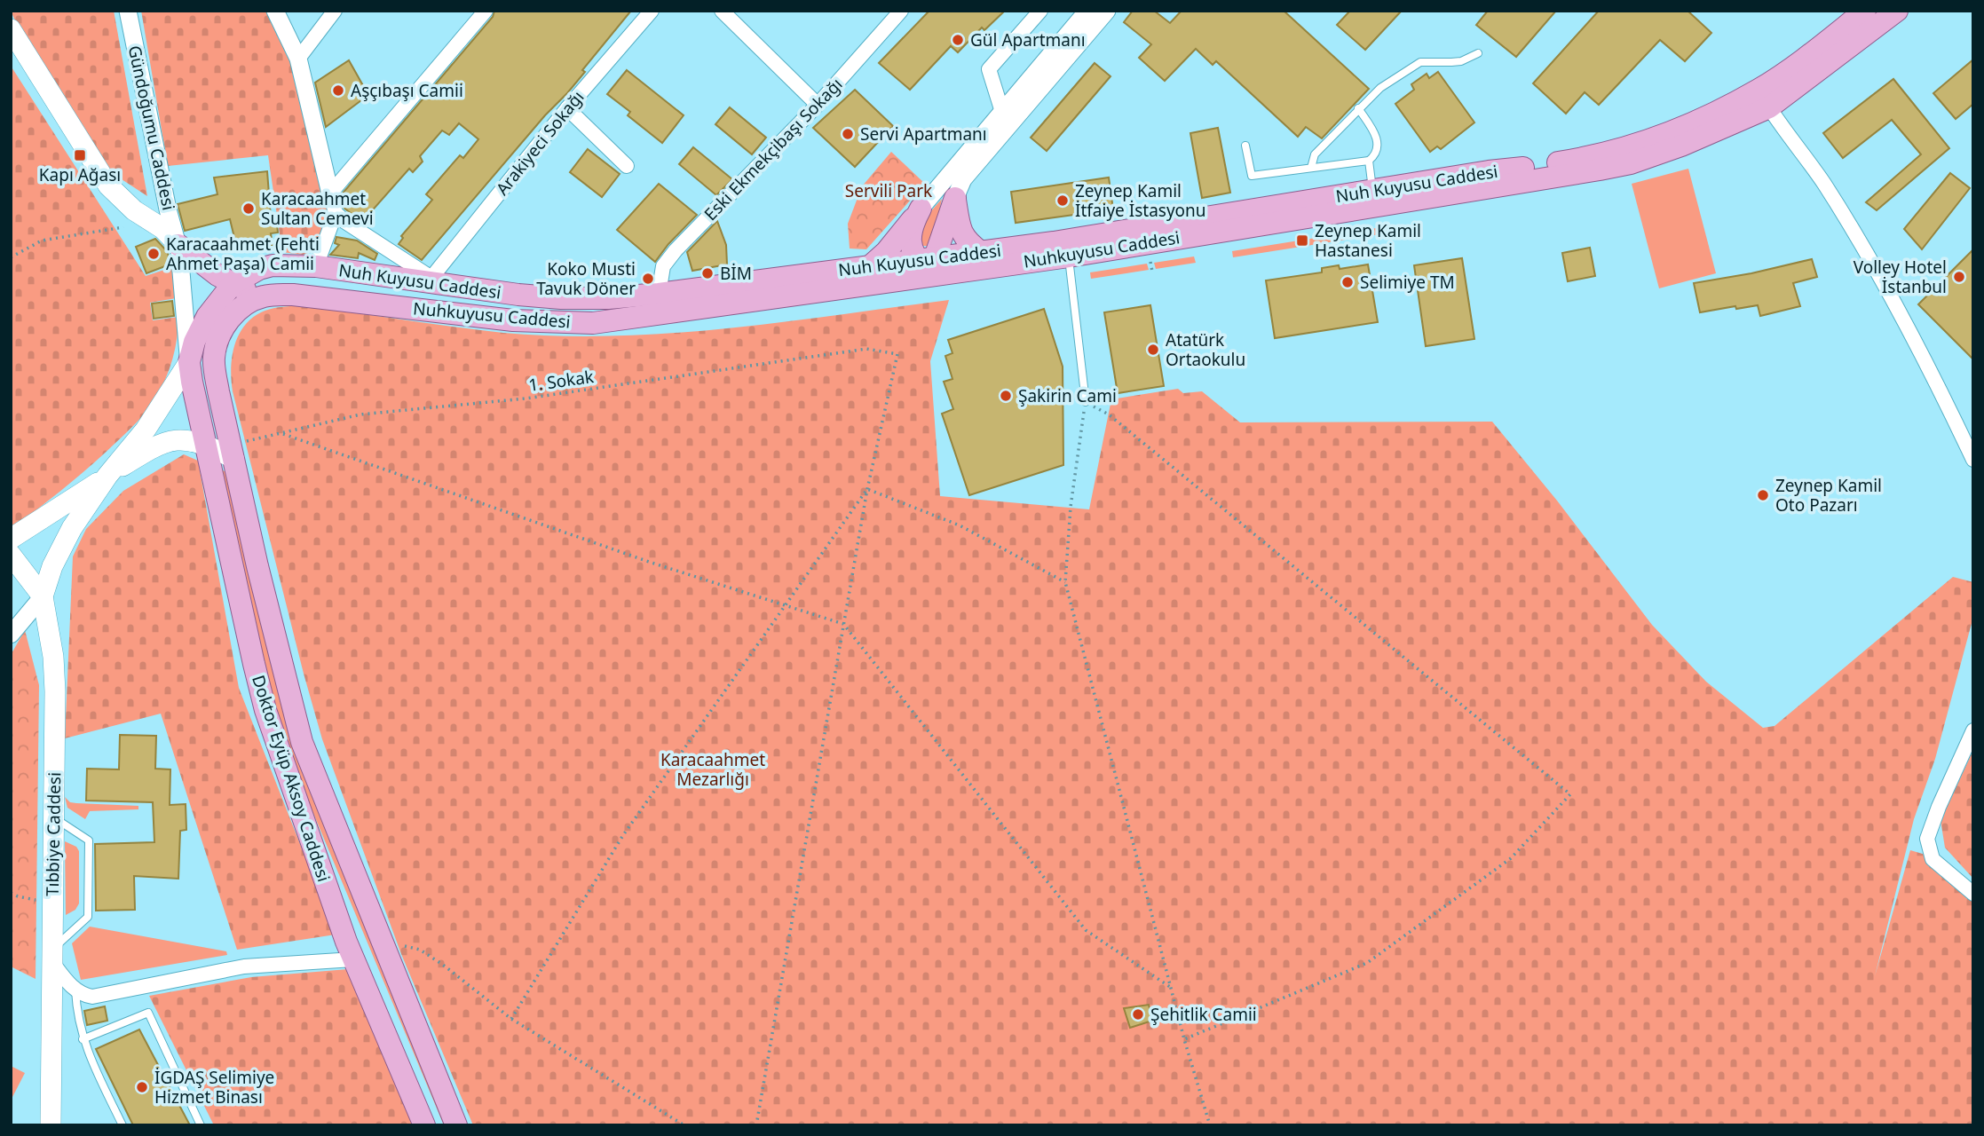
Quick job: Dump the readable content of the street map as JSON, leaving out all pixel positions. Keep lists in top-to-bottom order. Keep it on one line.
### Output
{"streets":{"main road":["Nuh Kuyusu Caddesi","Nuhkuyusu Caddesi","Doktor Eyüp Aksoy Caddesi","Tıbbiye Caddesi"],"street":["Gündoğumu Caddesi","Arakiyeci Sokağı","Eski Ekmekçibaşı Sokağı"],"path":["1. Sokak"]},"crossings":[["Gündoğumu Caddesi","Doktor Eyüp Aksoy Caddesi"],["Arakiyeci Sokağı","Nuh Kuyusu Caddesi"],["Eski Ekmekçibaşı Sokağı","Nuh Kuyusu Caddesi"],["Nuh Kuyusu Caddesi","Nuhkuyusu Caddesi"],["Nuh Kuyusu Caddesi","Doktor Eyüp Aksoy Caddesi"],["Nuhkuyusu Caddesi","Doktor Eyüp Aksoy Caddesi"],["1. Sokak","Doktor Eyüp Aksoy Caddesi"]],"parks":["Servili Park","Karacaahmet Mezarlığı"],"places":{"other":["Gül Apartmanı","Aşçıbaşı Camii","Servi Apartmanı","Zeynep Kamil İtfaiye İstasyonu","Karacaahmet Sultan Cemevi","Karacaahmet (Fehti Ahmet Paşa) Camii","BİM","Volley Hotel İstanbul","Koko Musti Tavuk Döner","Selimiye TM","Atatürk Ortaokulu","Şakirin Cami","Zeynep Kamil Oto Pazarı","Şehitlik Camii","İGDAŞ Selimiye Hizmet Binası"],"transit":["Kapı Ağası","Zeynep Kamil Hastanesi"]}}
